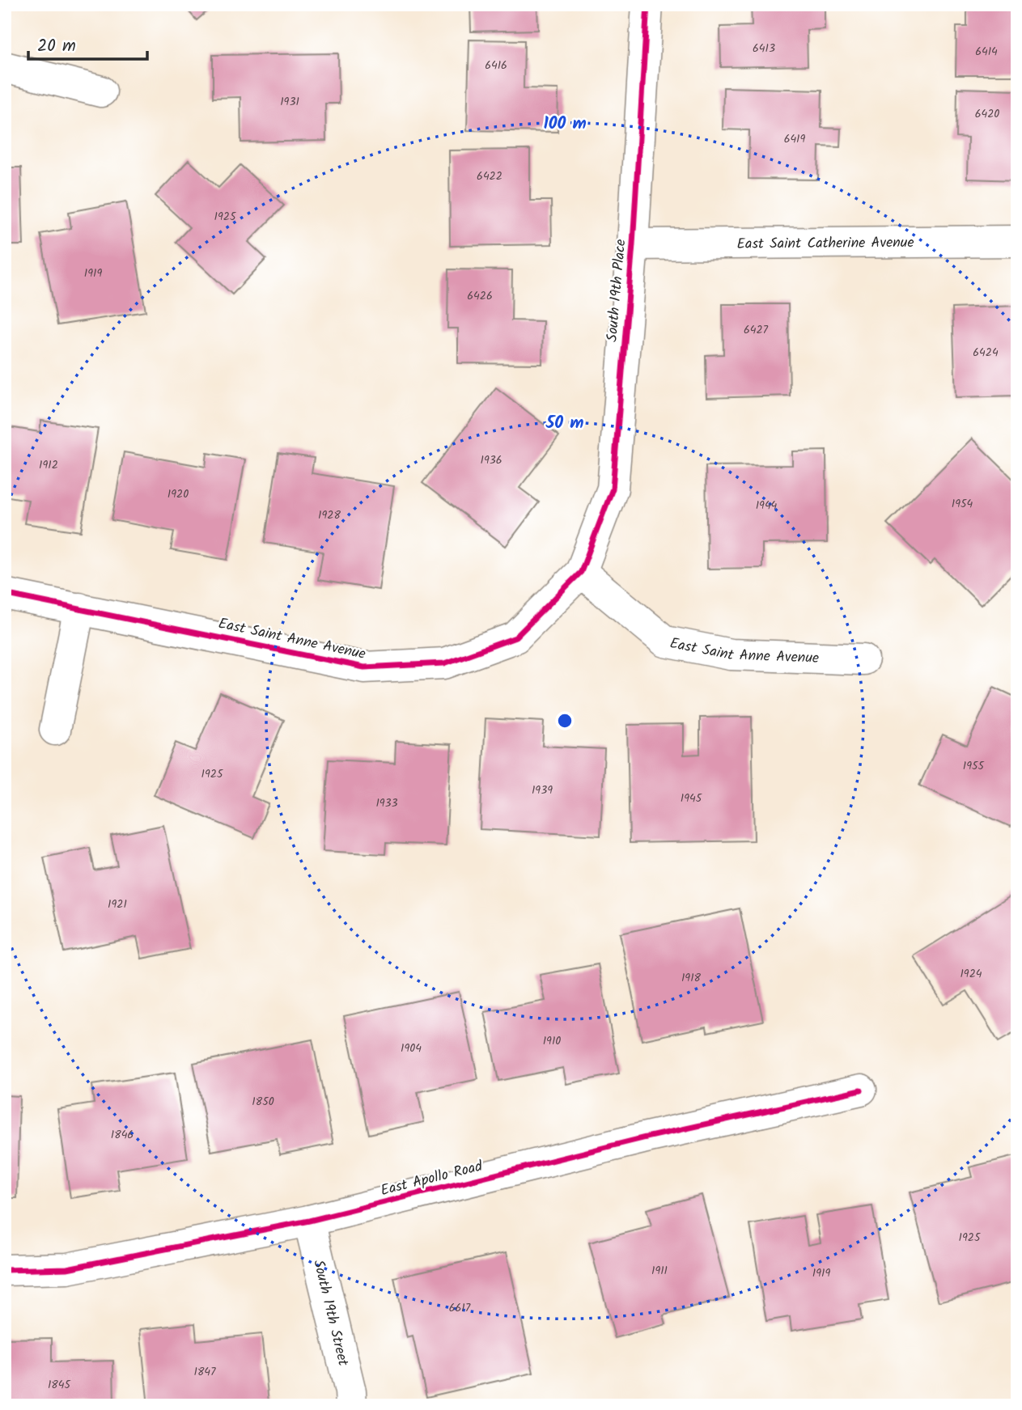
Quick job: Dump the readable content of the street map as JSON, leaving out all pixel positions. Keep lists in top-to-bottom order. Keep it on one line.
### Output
{"streets":{"street":["East Saint Catherine Avenue","South 19th Place","East Saint Anne Avenue","East Apollo Road","South 19th Street"]},"crossings":[["East Saint Catherine Avenue","South 19th Place"],["South 19th Place","East Saint Anne Avenue"],["East Apollo Road","South 19th Street"]],"house_numbers":["6413","6414","6416","1931","6420","6419","6422","1925","1919","6426","6427","6424","1936","1912","1920","1954","1944","1928","1955","1925","1939","1945","1933","1921","1924","1918","1910","1904","1850","1846","1925","1911","1919","6617","1847","1845"],"scale_bar":"20 m","rings":["100 m","50 m"]}
